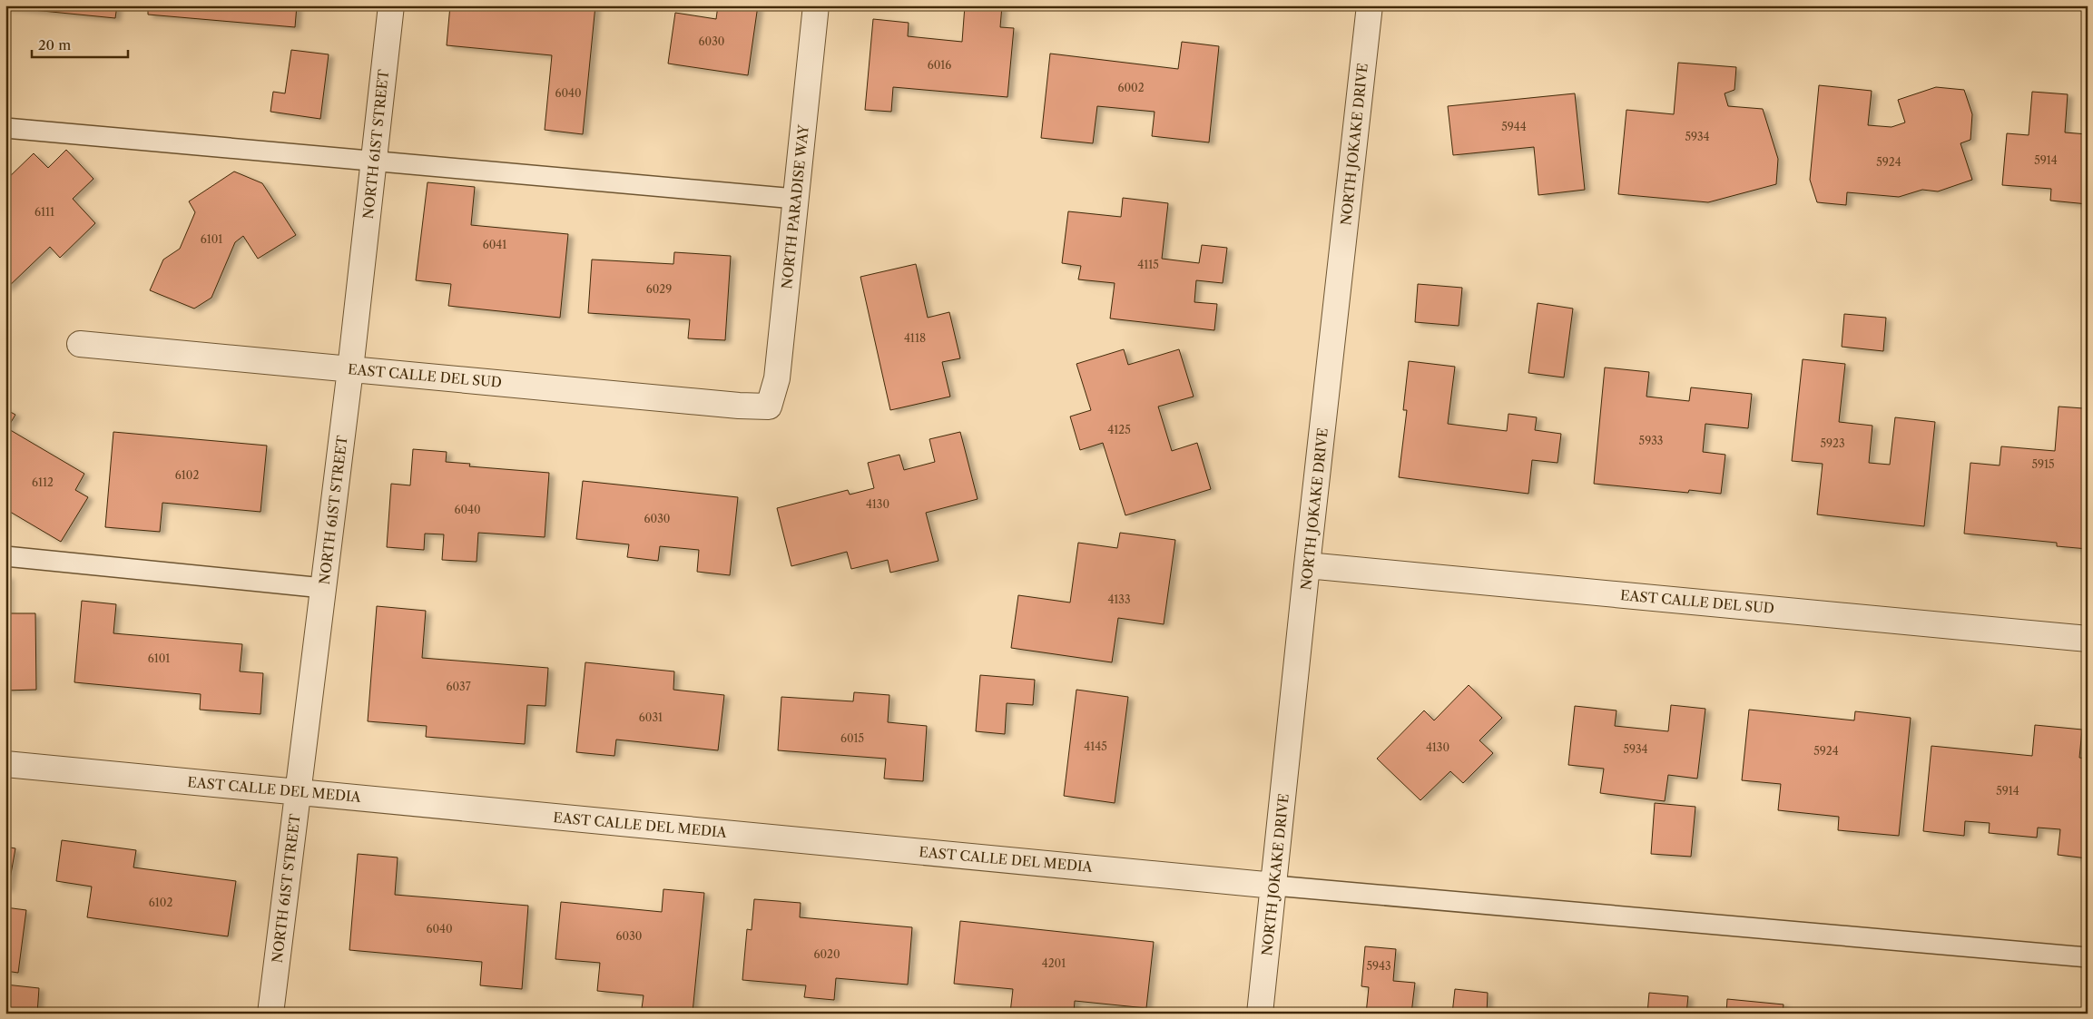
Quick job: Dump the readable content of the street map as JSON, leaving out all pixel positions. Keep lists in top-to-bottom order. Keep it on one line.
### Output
{"streets":{"street":["NORTH 61ST STREET","NORTH JOKAKE DRIVE","NORTH PARADISE WAY","EAST CALLE DEL SUD","EAST CALLE DEL MEDIA"]},"crossings":[["NORTH 61ST STREET","EAST CALLE DEL SUD"],["NORTH 61ST STREET","EAST CALLE DEL MEDIA"],["NORTH JOKAKE DRIVE","EAST CALLE DEL SUD"],["NORTH JOKAKE DRIVE","EAST CALLE DEL MEDIA"],["NORTH PARADISE WAY","EAST CALLE DEL SUD"]],"house_numbers":["6030","6016","6002","6040","5944","5934","5914","5924","6111","6101","6041","4115","6029","4118","4125","5933","5923","5915","6102","6112","4130","6040","6030","4133","6101","6037","6031","6015","4145","4130","5934","5924","5914","6102","6040","6030","6020","4201","5943"],"scale_bar":"20 m"}
